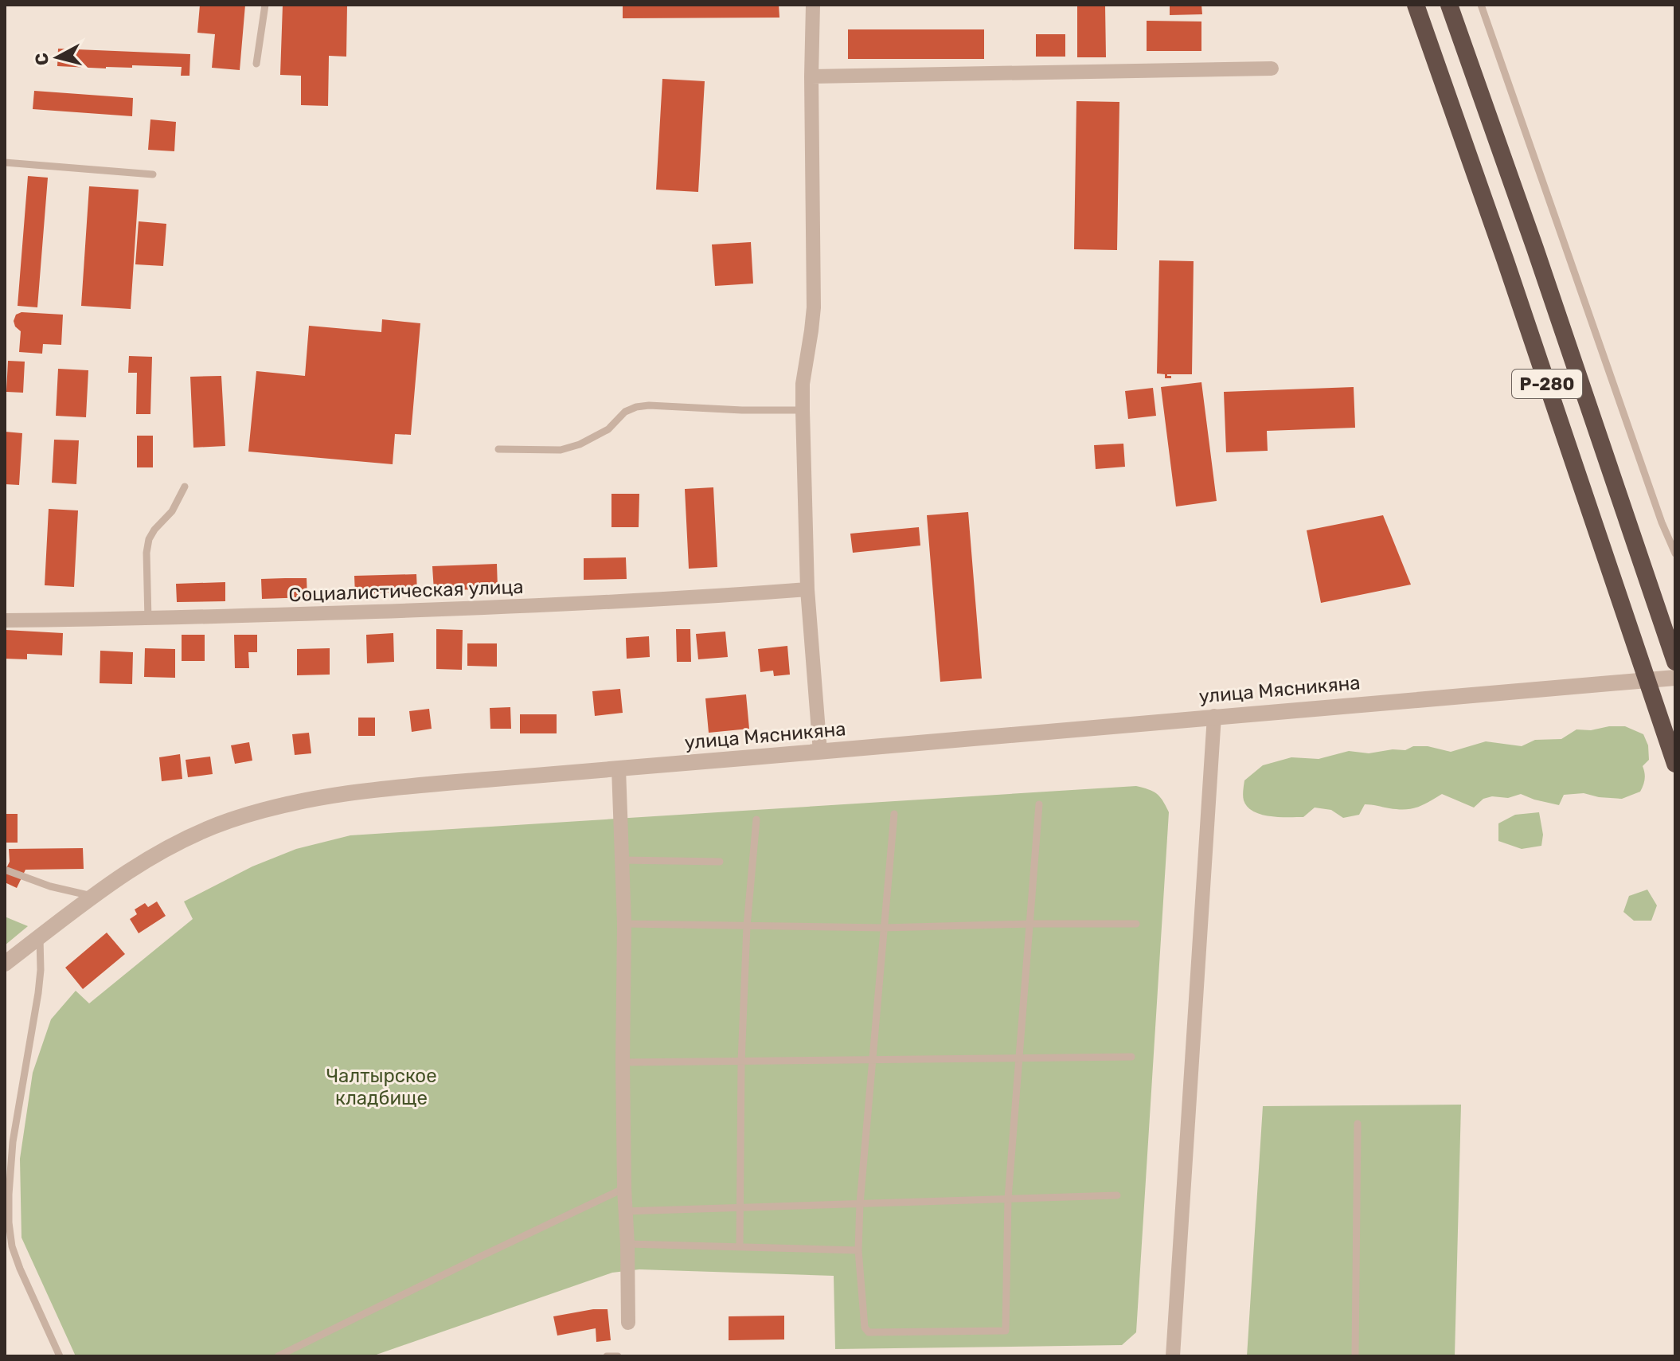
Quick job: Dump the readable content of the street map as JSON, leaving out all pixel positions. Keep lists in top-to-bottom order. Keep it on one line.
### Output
{"streets":{"highway":["Р-280"],"street":["Социалистическая улица","улица Мясникяна"]},"parks":["Чалтырское кладбище"],"north":"left"}
